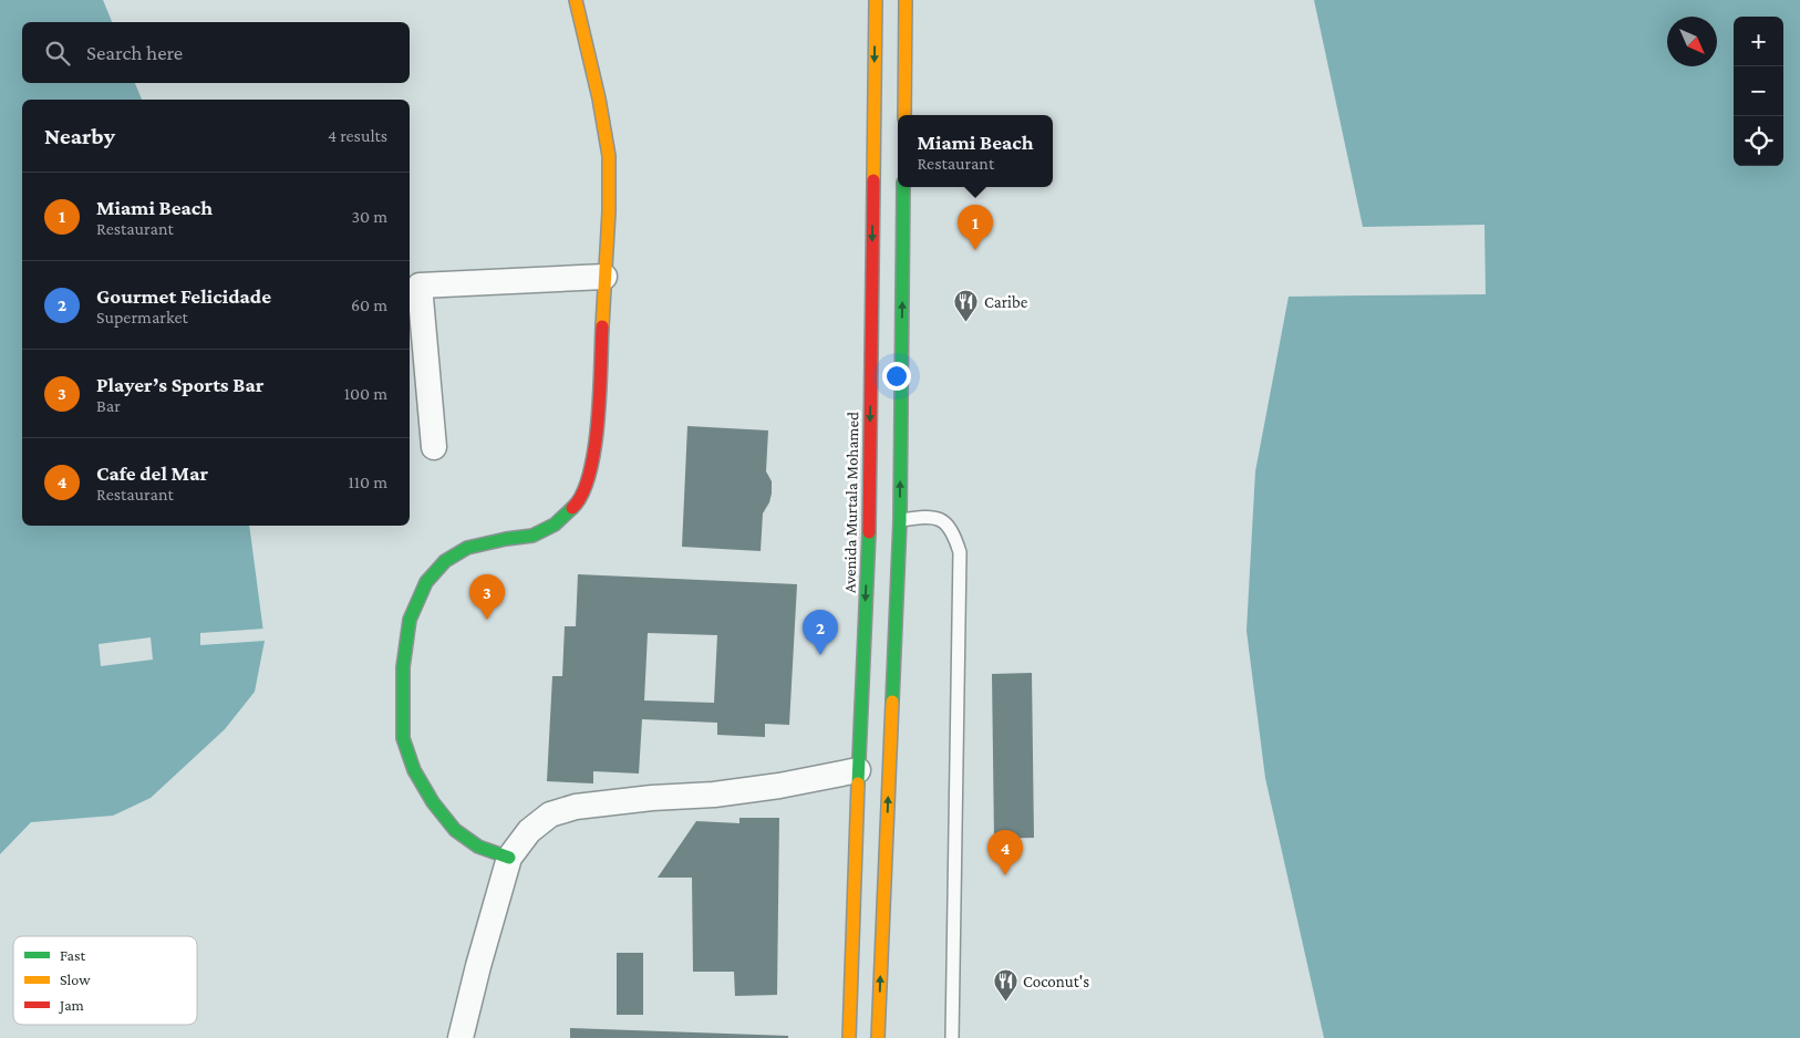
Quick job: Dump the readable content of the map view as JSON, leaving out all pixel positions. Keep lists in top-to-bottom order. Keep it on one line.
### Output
{"streets":{"street":["Avenida Murtala Mohamed"]},"places":{"restaurant":["Caribe","Coconut's"]},"legend":["Fast","Slow","Jam"],"north":"bottom right","page":{"map_buttons":["+","−"],"search":"Search here","heading":["Nearby","4 results"],"popup":["Miami Beach","Restaurant"],"list":[{"mark":"1","name":"Miami Beach","note":"Restaurant","value":"30 m"},{"mark":"2","name":"Gourmet Felicidade","note":"Supermarket","value":"60 m"},{"mark":"3","name":"Player’s Sports Bar","note":"Bar","value":"100 m"},{"mark":"4","name":"Cafe del Mar","note":"Restaurant","value":"110 m"}],"pins":["1","3","2","4"]}}
